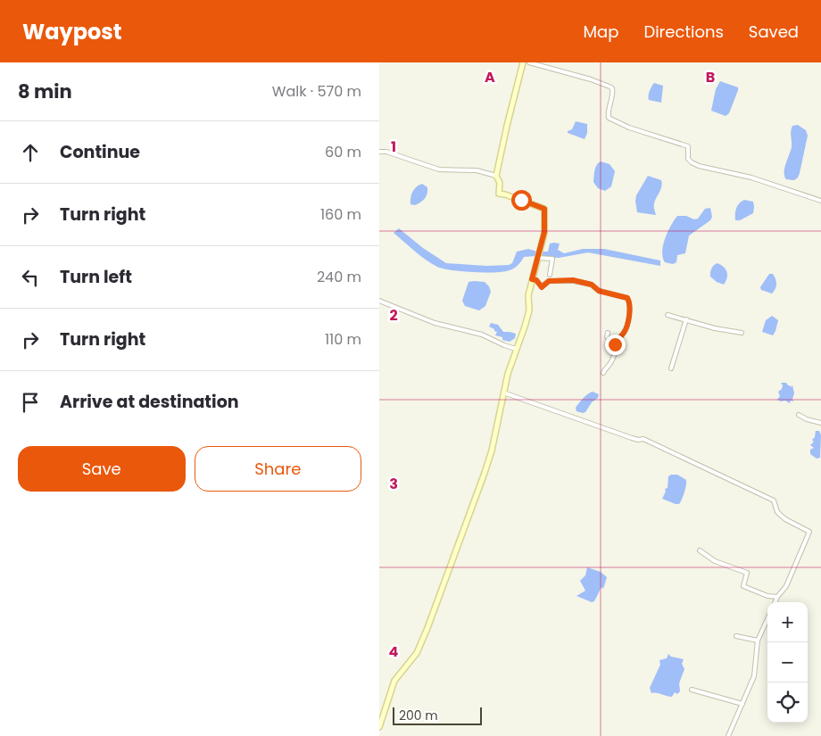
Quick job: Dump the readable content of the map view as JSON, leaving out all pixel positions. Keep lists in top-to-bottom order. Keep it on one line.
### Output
{"scale_bar":"200 m","page":{"header":"Waypost","nav":["Map","Directions","Saved"],"heading":["8 min","Walk · 570 m"],"list":[["Continue","60 m"],["Turn right","160 m"],["Turn left","240 m"],["Turn right","110 m"],"Arrive at destination"],"buttons":["Save","Share"],"map_buttons":["+","−"],"scale":"200 m"},"grid":{"columns":["A","B"],"rows":["1","2","3","4"]}}
